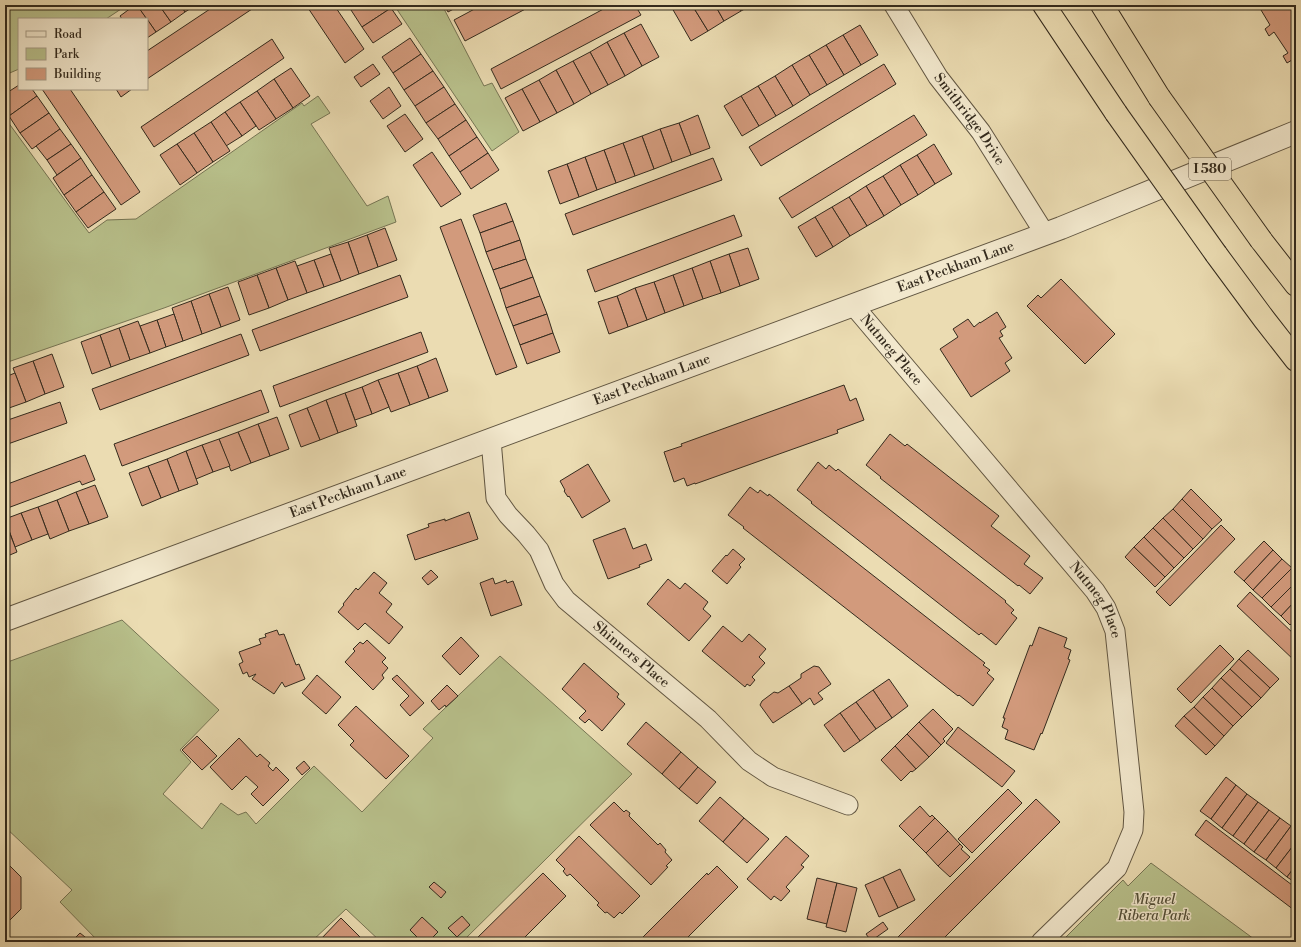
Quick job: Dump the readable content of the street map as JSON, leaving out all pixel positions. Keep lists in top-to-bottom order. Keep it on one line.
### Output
{"streets":{"highway":["I 580"],"street":["Smithridge Drive","East Peckham Lane","Nutmeg Place","Shinners Place"]},"crossings":[["Smithridge Drive","East Peckham Lane"],["East Peckham Lane","Nutmeg Place"],["East Peckham Lane","Shinners Place"]],"parks":["Miguel Ribera Park"],"legend":["Road","Park","Building"]}
